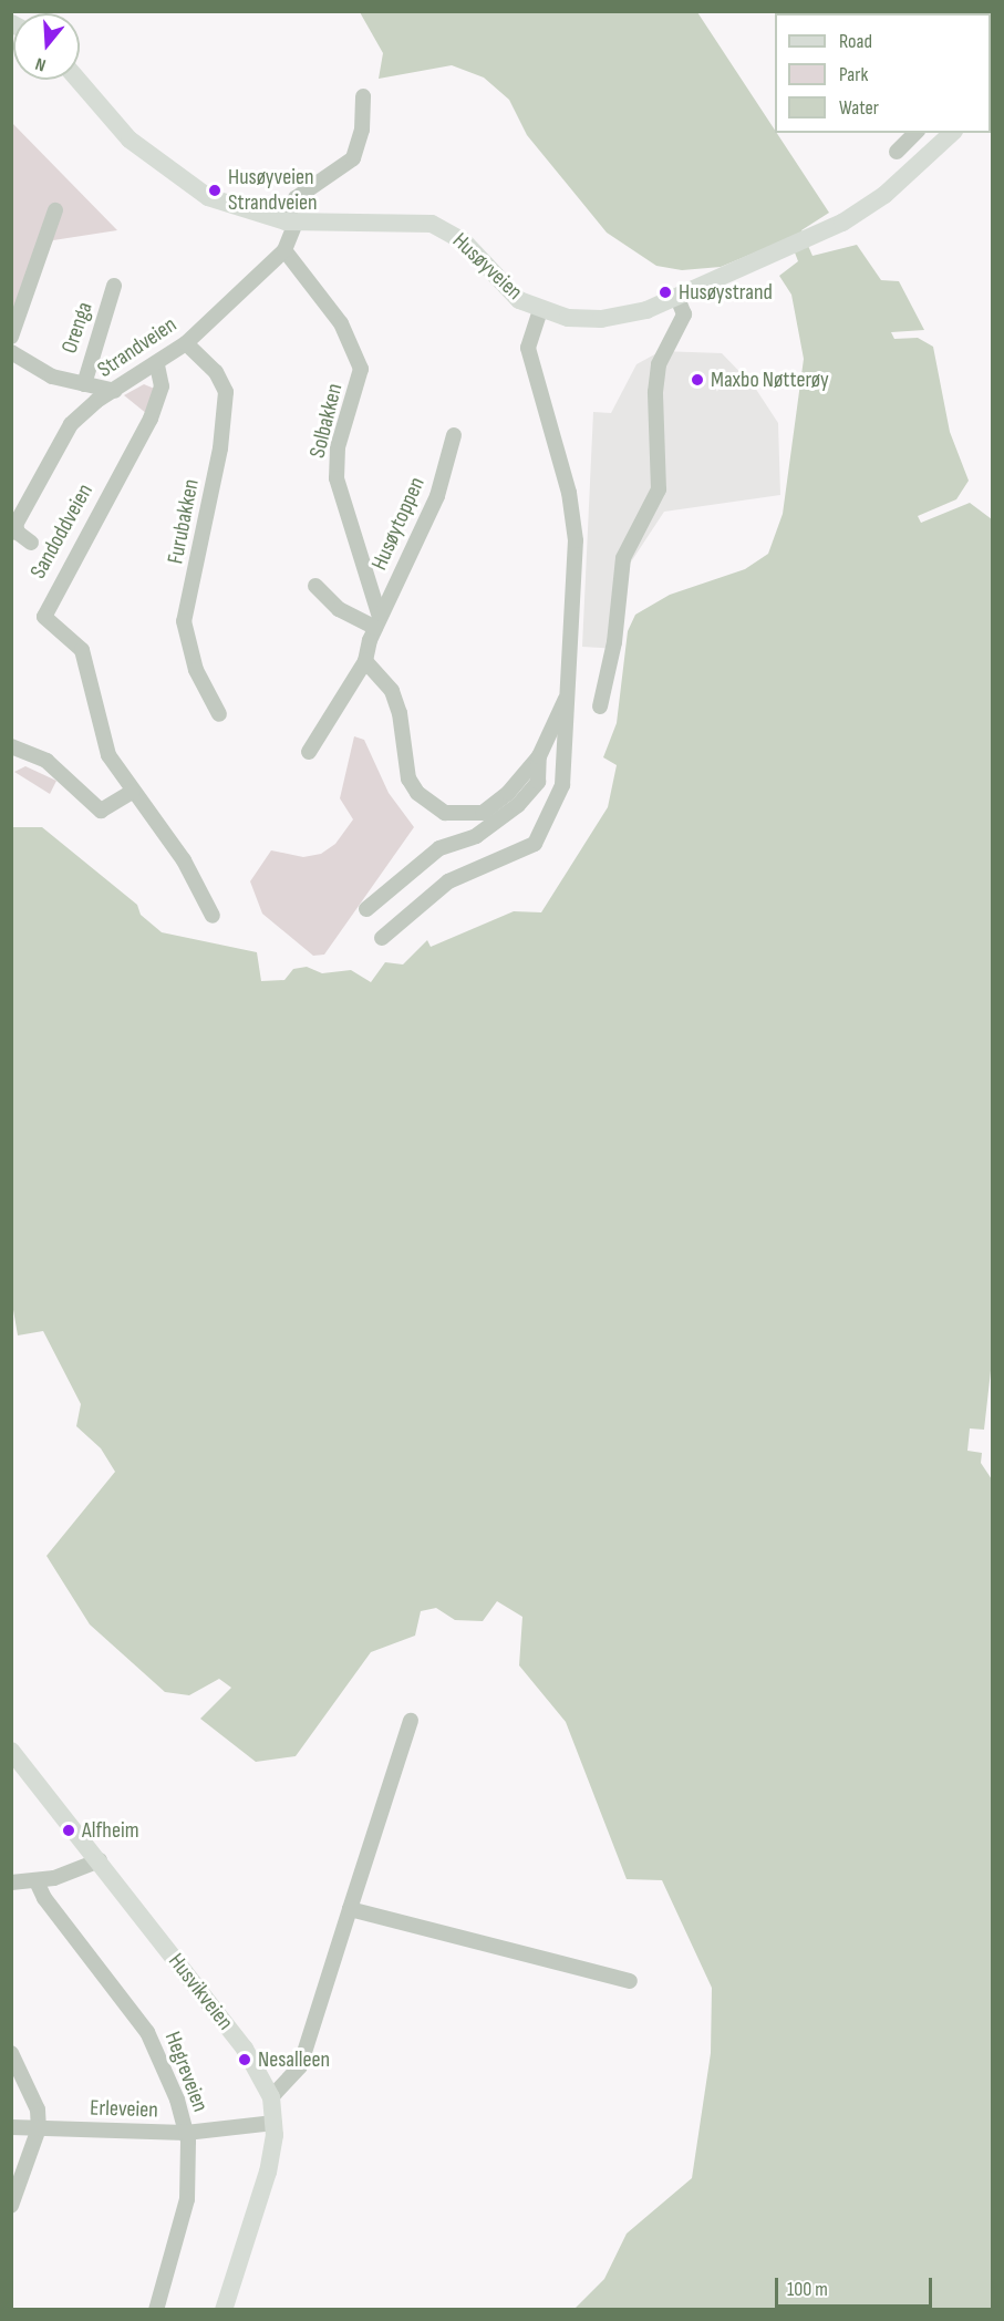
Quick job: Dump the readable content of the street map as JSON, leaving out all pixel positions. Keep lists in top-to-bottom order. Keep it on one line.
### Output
{"streets":{"main road":["Husøyveien","Husvikveien"],"street":["Orenga","Strandveien","Solbakken","Furubakken","Husøytoppen","Sandoddveien","Hegreveien","Erleveien"]},"crossings":[["Husøyveien","Strandveien"],["Orenga","Strandveien"],["Strandveien","Solbakken"],["Strandveien","Furubakken"],["Strandveien","Sandoddveien"],["Solbakken","Husøytoppen"],["Husvikveien","Erleveien"],["Hegreveien","Erleveien"]],"places":["Husøyveien Strandveien","Husøystrand","Maxbo Nøtterøy","Alfheim","Nesalleen"],"legend":["Road","Park","Water"],"scale_bar":"100 m","north":"bottom"}
